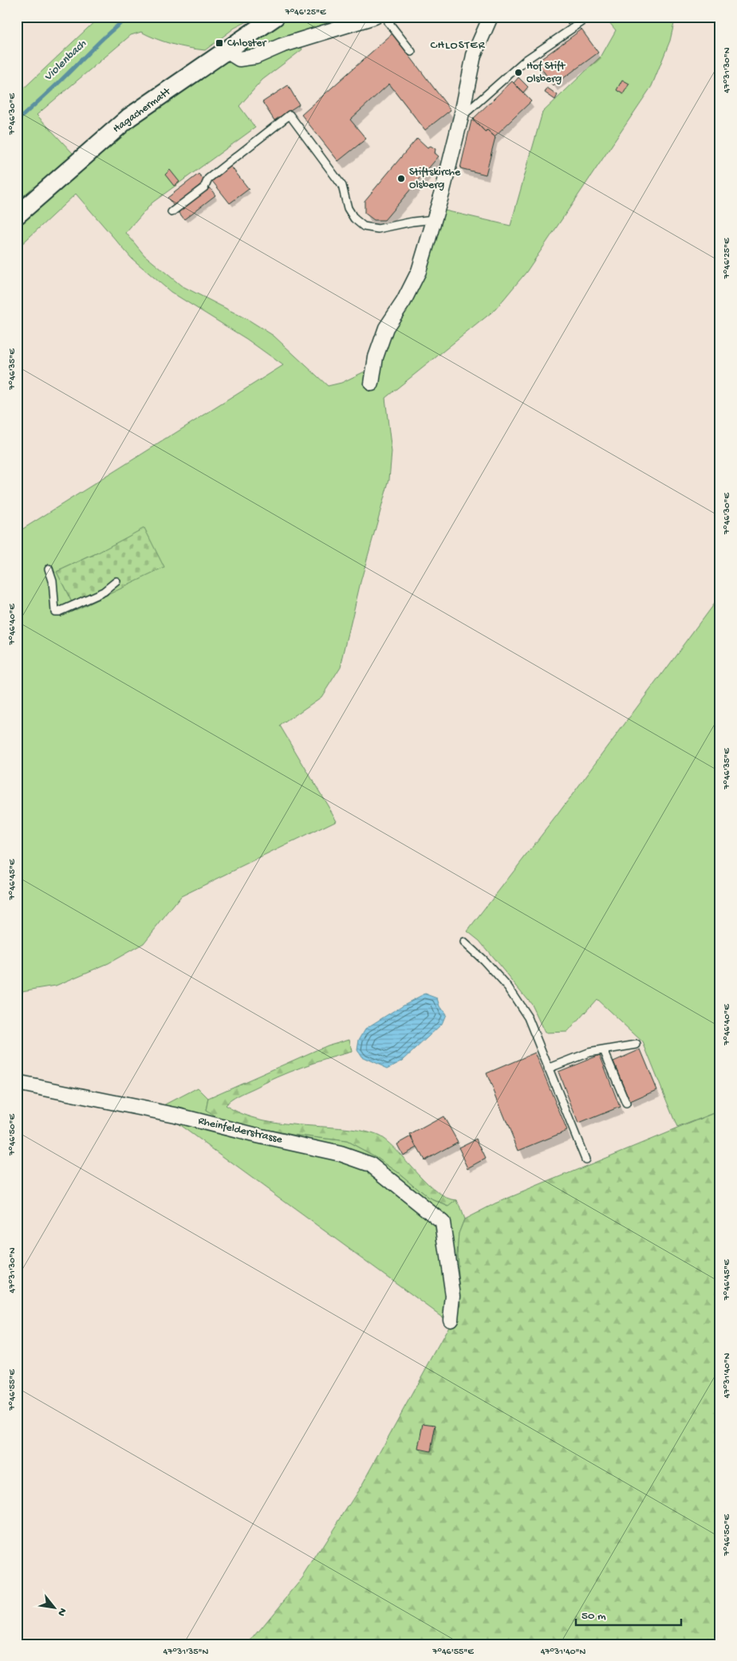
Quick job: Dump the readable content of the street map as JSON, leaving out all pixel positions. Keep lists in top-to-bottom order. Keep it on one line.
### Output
{"streets":{"street":["Hagachermatt","Rheinfelderstrasse"]},"districts":["CHLOSTER"],"water":["Violenbach"],"places":{"transit":["Chloster"],"other":["Hof Stift Olsberg","Stiftskirche Olsberg"]},"scale_bar":"50 m","north":"bottom right","coordinates":["7°46'25\"E","47°31'30\"N","7°46'30\"E","7°46'35\"E","7°46'40\"E","7°46'45\"E","7°46'50\"E","47°31'40\"N","7°46'55\"E","47°31'35\"N"]}
